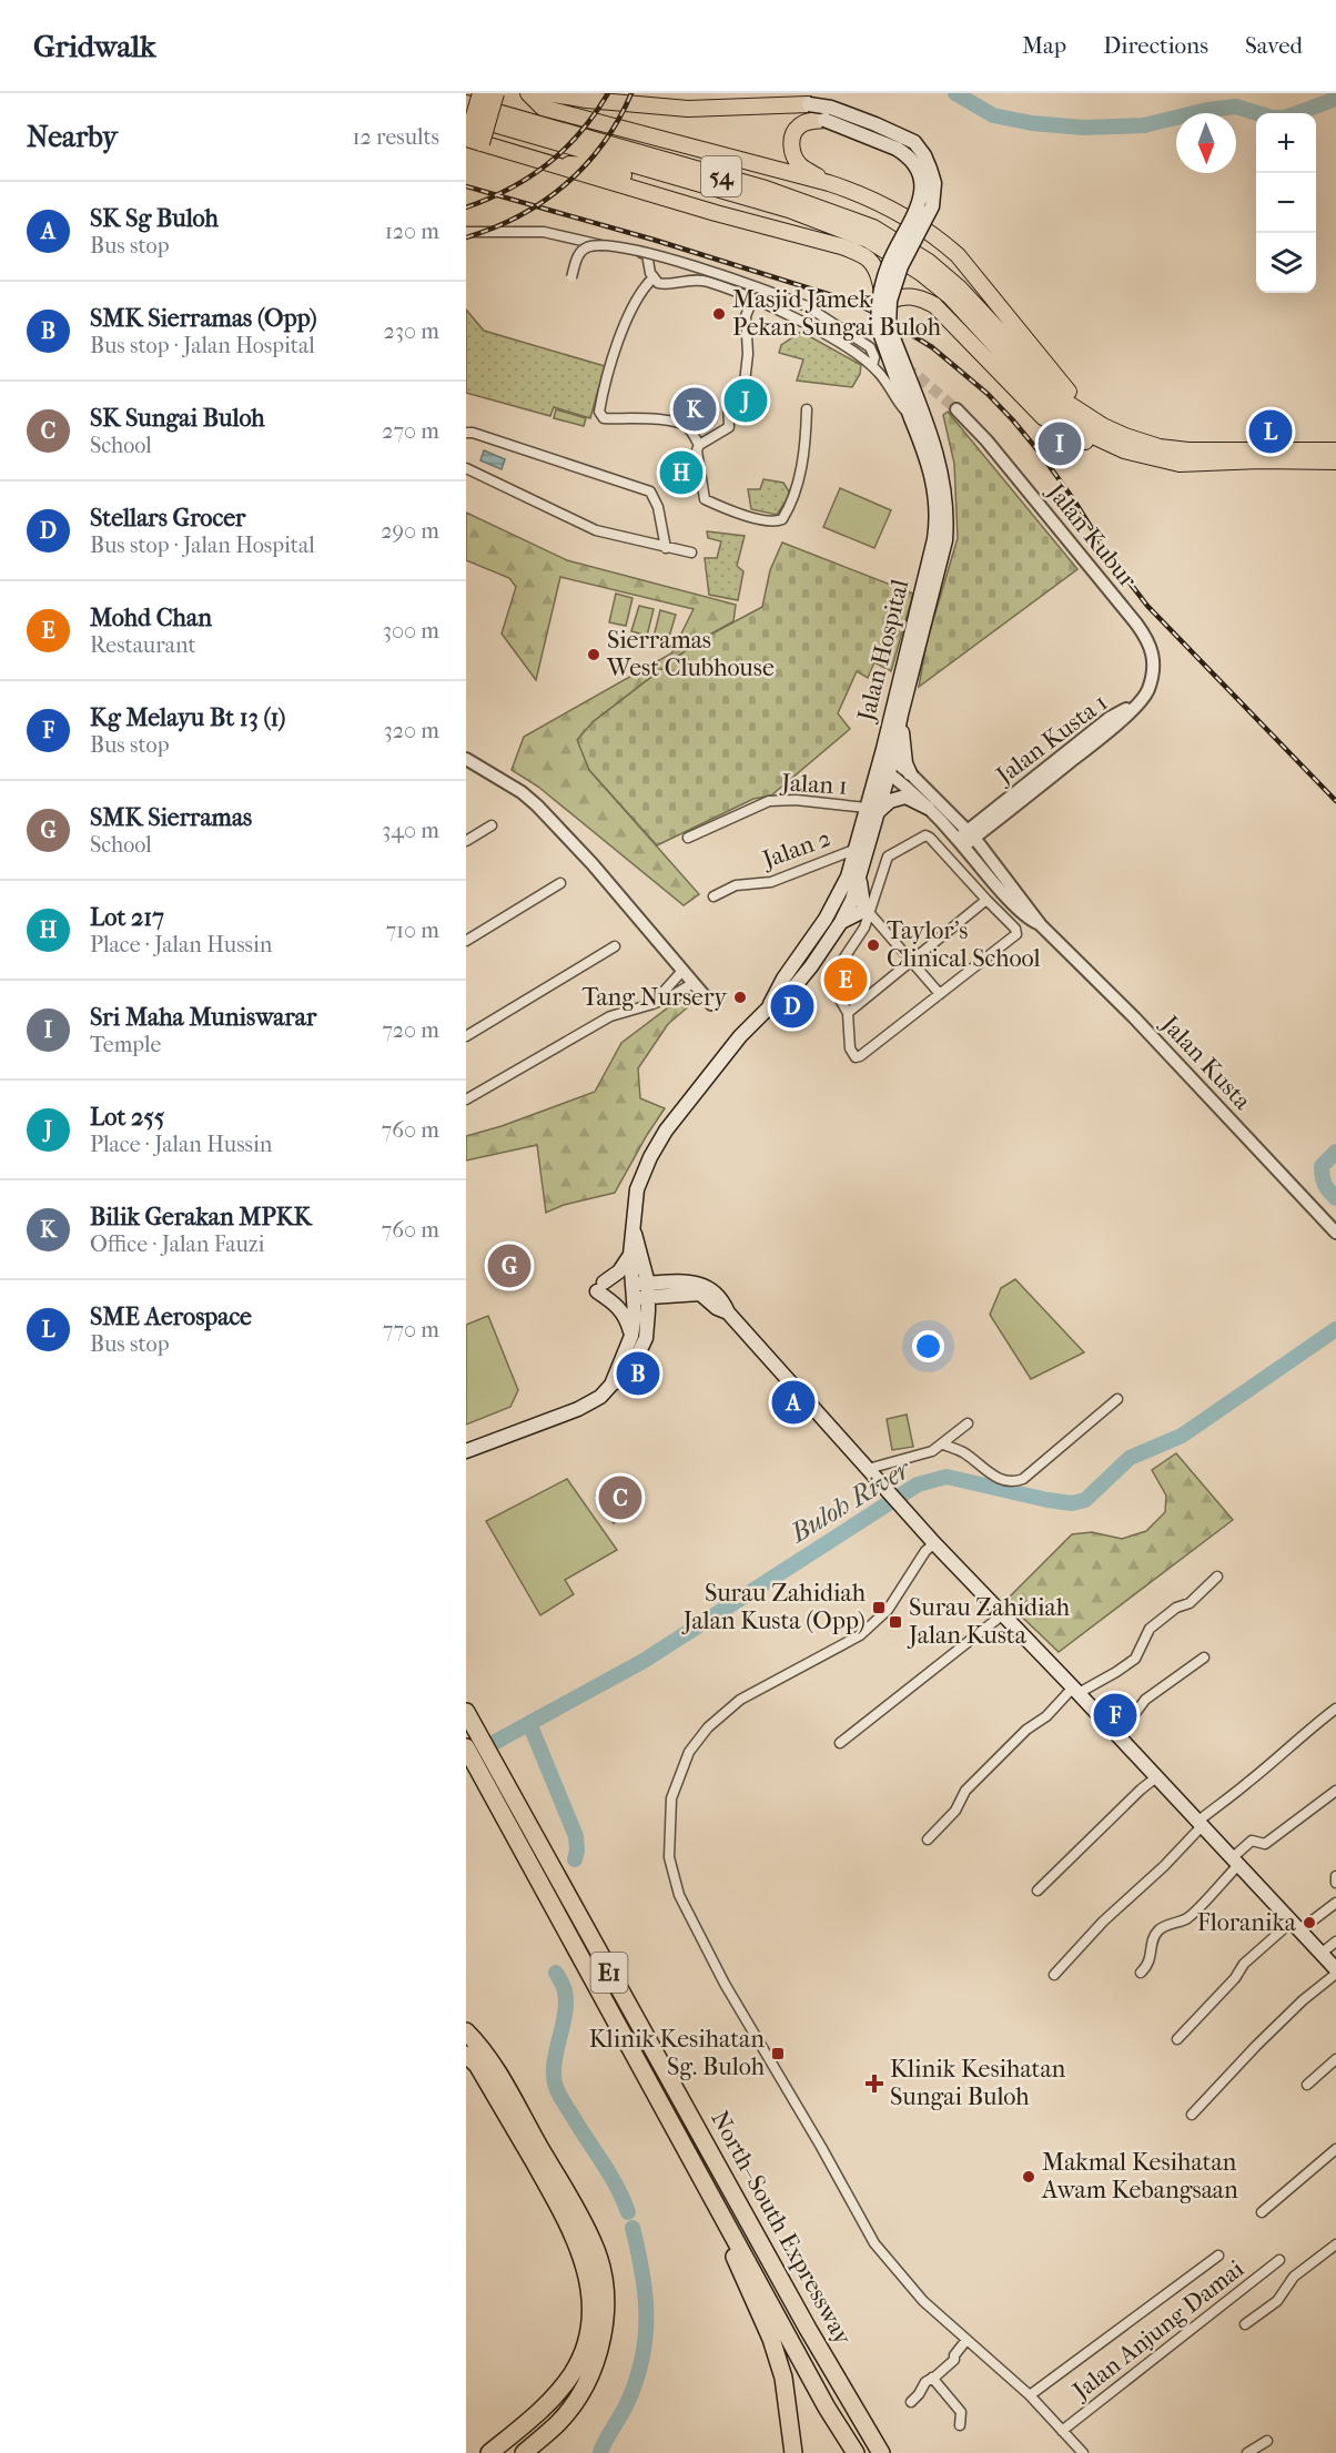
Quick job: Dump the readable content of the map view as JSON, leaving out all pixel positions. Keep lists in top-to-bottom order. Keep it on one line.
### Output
{"streets":{"highway":["54","E1","North–South Expressway"],"main road":["Jalan Hospital"],"street":["Jalan Kubur","Jalan Kusta 1","Jalan 1","Jalan 2","Jalan Kusta","Jalan Anjung Damai"]},"crossings":[["Jalan Kubur","Jalan Kusta 1"],["Jalan Hospital","Jalan 1"],["Jalan Hospital","Jalan 2"],["Jalan Hospital","Jalan Kusta"],["Jalan Kusta 1","Jalan Kusta"]],"water":["Buloh River"],"places":{"other":["Masjid Jamek Pekan Sungai Buloh","Sierramas West Clubhouse","Taylor’s Clinical School","Tang Nursery","Floranika","Makmal Kesihatan Awam Kebangsaan"],"transit":["Surau Zahidiah Jalan Kusta (Opp)","Surau Zahidiah Jalan Kusta","Klinik Kesihatan Sg. Buloh"],"health":["Klinik Kesihatan Sungai Buloh"]},"north":"bottom","page":{"header":"Gridwalk","nav":["Map","Directions","Saved"],"heading":["Nearby","12 results"],"map_buttons":["+","−"],"list":[{"mark":"A","name":"SK Sg Buloh","note":"Bus stop","value":"120 m"},{"mark":"B","name":"SMK Sierramas (Opp)","note":"Bus stop · Jalan Hospital","value":"230 m"},{"mark":"C","name":"SK Sungai Buloh","note":"School","value":"270 m"},{"mark":"D","name":"Stellars Grocer","note":"Bus stop · Jalan Hospital","value":"290 m"},{"mark":"E","name":"Mohd Chan","note":"Restaurant","value":"300 m"},{"mark":"F","name":"Kg Melayu Bt 13 (1)","note":"Bus stop","value":"320 m"},{"mark":"G","name":"SMK Sierramas","note":"School","value":"340 m"},{"mark":"H","name":"Lot 217","note":"Place · Jalan Hussin","value":"710 m"},{"mark":"I","name":"Sri Maha Muniswarar","note":"Temple","value":"720 m"},{"mark":"J","name":"Lot 255","note":"Place · Jalan Hussin","value":"760 m"},{"mark":"K","name":"Bilik Gerakan MPKK","note":"Office · Jalan Fauzi","value":"760 m"},{"mark":"L","name":"SME Aerospace","note":"Bus stop","value":"770 m"}],"pins":["J","K","L","I","H","E","D","G","B","A","C","F"]}}
